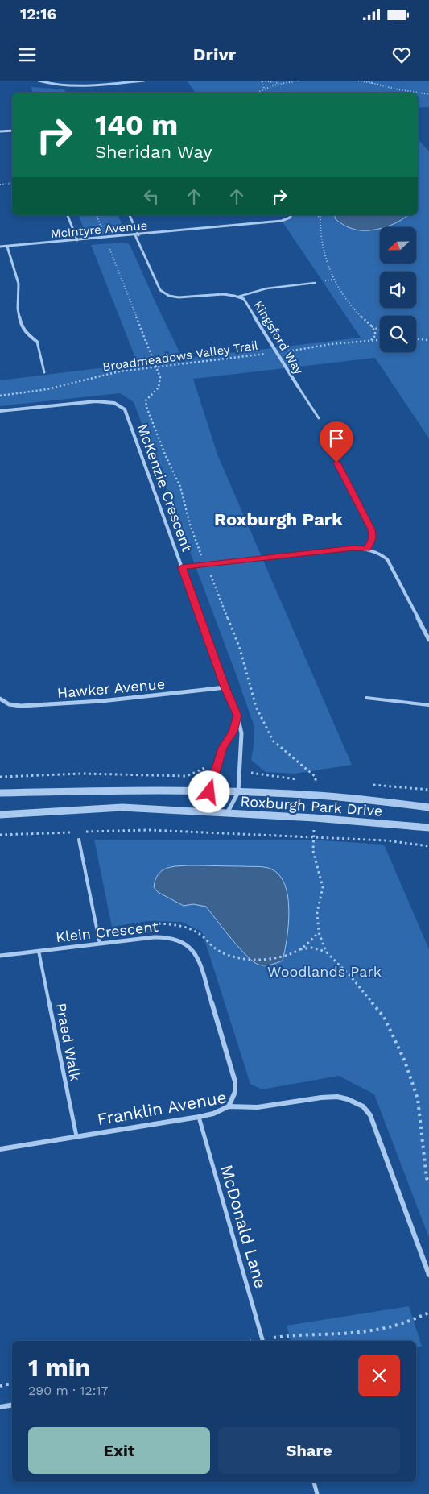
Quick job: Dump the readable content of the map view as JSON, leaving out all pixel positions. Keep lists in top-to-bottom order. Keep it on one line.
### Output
{"streets":{"street":["McIntyre Avenue","Kingsford Way","McKenzie Crescent","Hawker Avenue","Roxburgh Park Drive","Klein Crescent","Franklin Avenue"],"lane":["Praed Walk","McDonald Lane"],"path":["Broadmeadows Valley Trail"]},"crossings":[["McIntyre Avenue","Kingsford Way"],["Kingsford Way","Broadmeadows Valley Trail"],["McKenzie Crescent","Hawker Avenue"],["McKenzie Crescent","Roxburgh Park Drive"],["Klein Crescent","Praed Walk"],["Klein Crescent","Franklin Avenue"],["Praed Walk","Franklin Avenue"],["Franklin Avenue","McDonald Lane"]],"districts":["Roxburgh Park"],"parks":["Woodlands Park"],"north":"left","page":{"status":"12:16","header":"Drivr","turn":["140 m","Sheridan Way"],"heading":["1 min","290 m · 12:17"],"buttons":["Exit","Share"]}}
